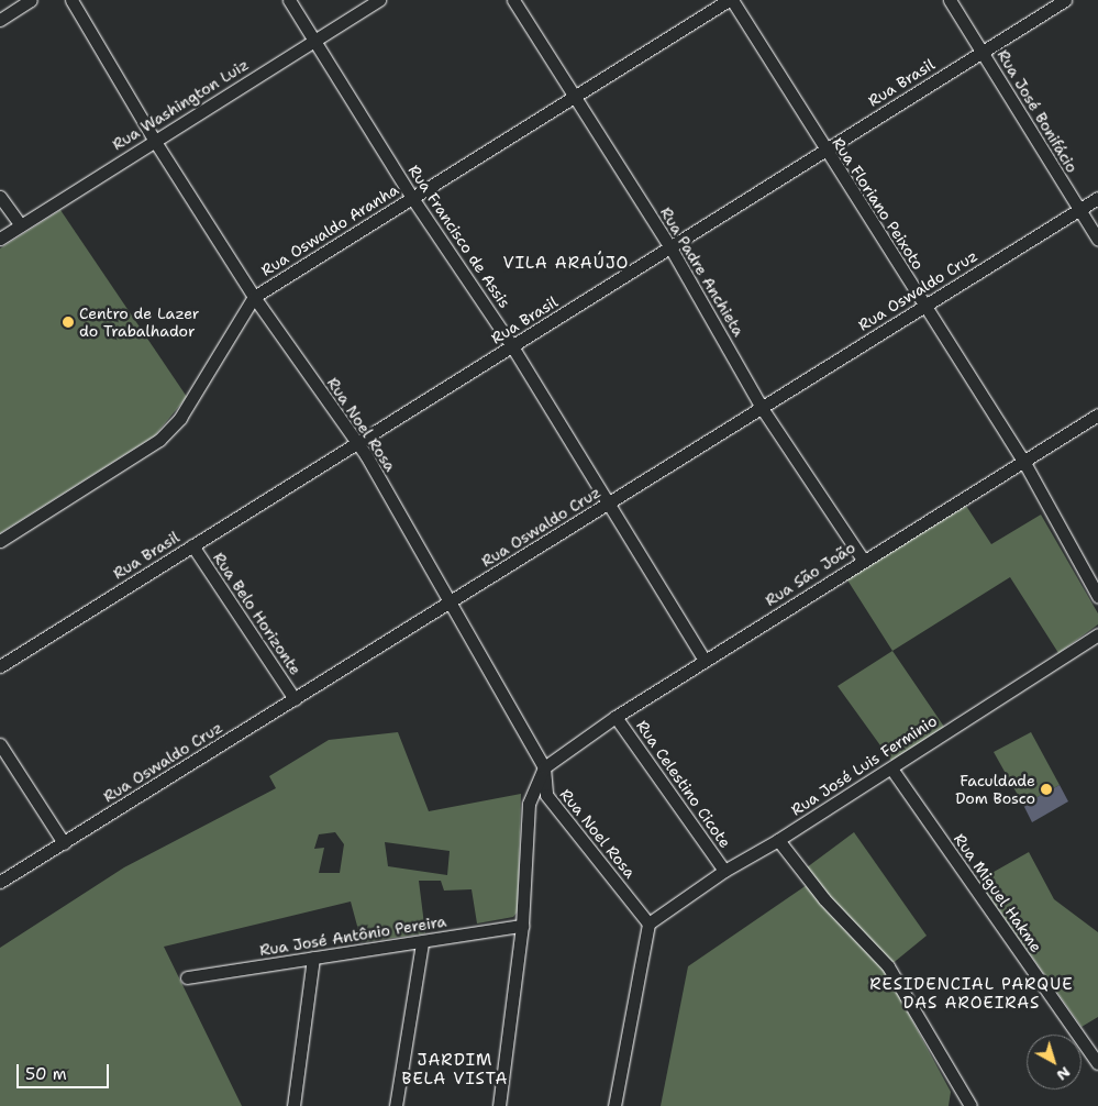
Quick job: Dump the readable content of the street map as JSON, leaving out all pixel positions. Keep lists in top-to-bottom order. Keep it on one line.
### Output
{"streets":{"street":["Rua Brasil","Rua Washington Luiz","Rua José Bonifácio","Rua Floriano Peixoto","Rua Oswaldo Aranha","Rua Francisco de Assis","Rua Padre Anchieta","Rua Oswaldo Cruz","Rua Noel Rosa","Rua São João","Rua Belo Horizonte","Rua José Luis Ferminio","Rua Celestino Cicote","Rua Miguel Hakme","Rua José Antônio Pereira"]},"crossings":[["Rua Brasil","Rua José Bonifácio"],["Rua Brasil","Rua Floriano Peixoto"],["Rua Brasil","Rua Francisco de Assis"],["Rua Brasil","Rua Padre Anchieta"],["Rua Brasil","Rua Noel Rosa"],["Rua Brasil","Rua Belo Horizonte"],["Rua Washington Luiz","Rua Francisco de Assis"],["Rua Washington Luiz","Rua Noel Rosa"],["Rua José Bonifácio","Rua Oswaldo Cruz"],["Rua Floriano Peixoto","Rua Oswaldo Aranha"],["Rua Floriano Peixoto","Rua Oswaldo Cruz"],["Rua Floriano Peixoto","Rua São João"],["Rua Oswaldo Aranha","Rua Francisco de Assis"],["Rua Oswaldo Aranha","Rua Padre Anchieta"],["Rua Oswaldo Aranha","Rua Noel Rosa"],["Rua Francisco de Assis","Rua Oswaldo Cruz"],["Rua Francisco de Assis","Rua São João"],["Rua Padre Anchieta","Rua Oswaldo Cruz"],["Rua Padre Anchieta","Rua São João"],["Rua Oswaldo Cruz","Rua Noel Rosa"],["Rua Oswaldo Cruz","Rua Belo Horizonte"],["Rua Noel Rosa","Rua São João"],["Rua Noel Rosa","Rua José Luis Ferminio"],["Rua São João","Rua Celestino Cicote"],["Rua José Luis Ferminio","Rua Celestino Cicote"],["Rua José Luis Ferminio","Rua Miguel Hakme"]],"districts":["VILA ARAÚJO","RESIDENCIAL PARQUE DAS AROEIRAS","JARDIM BELA VISTA"],"places":["Centro de Lazer do Trabalhador","Faculdade Dom Bosco"],"scale_bar":"50 m","north":"bottom right"}
